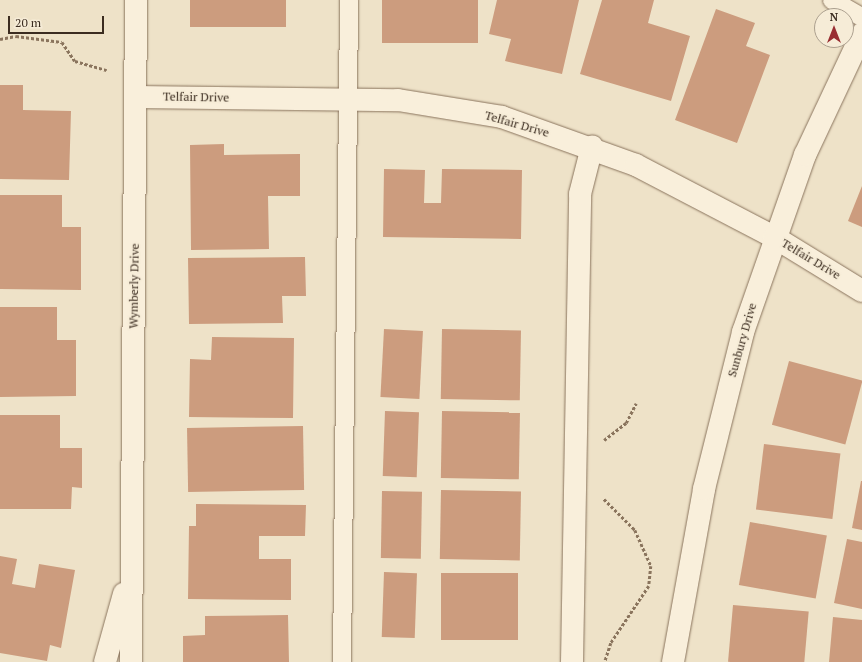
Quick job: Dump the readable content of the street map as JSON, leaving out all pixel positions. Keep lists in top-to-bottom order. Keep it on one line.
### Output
{"streets":{"street":["Telfair Drive","Wymberly Drive","Sunbury Drive"]},"crossings":[["Telfair Drive","Wymberly Drive"],["Telfair Drive","Sunbury Drive"]],"scale_bar":"20 m","north":"top"}
